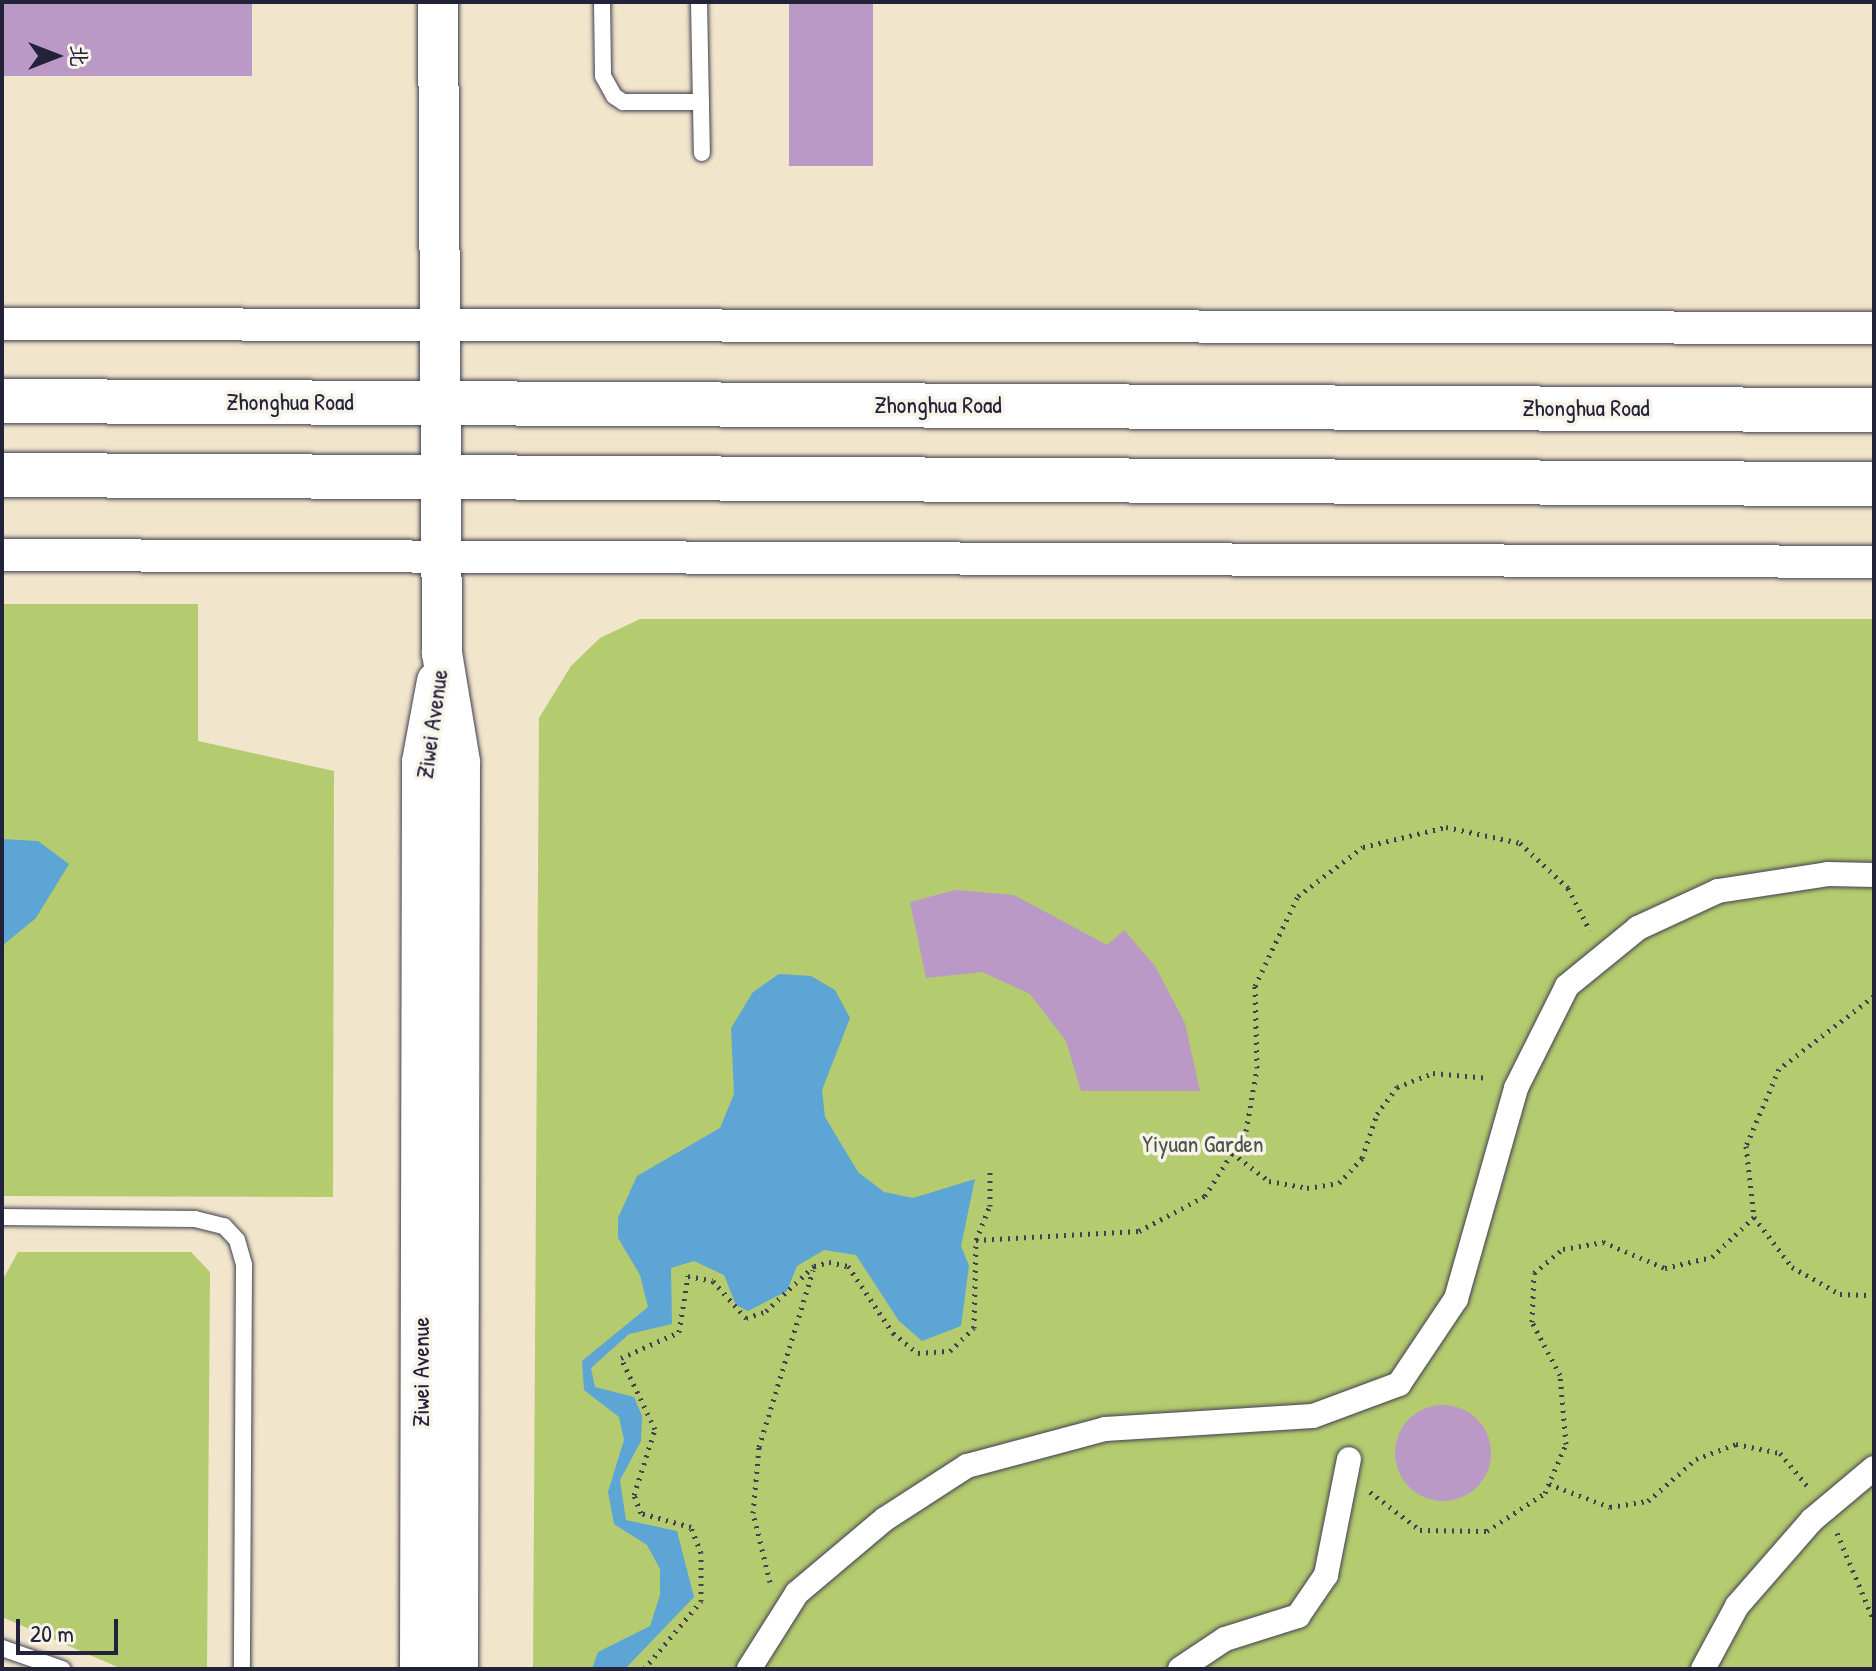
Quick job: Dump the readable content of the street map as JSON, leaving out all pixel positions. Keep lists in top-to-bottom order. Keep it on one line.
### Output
{"streets":{"highway":["Zhonghua Road"],"street":["Ziwei Avenue"]},"parks":["Yiyuan Garden"],"scale_bar":"20 m","north":"right"}
